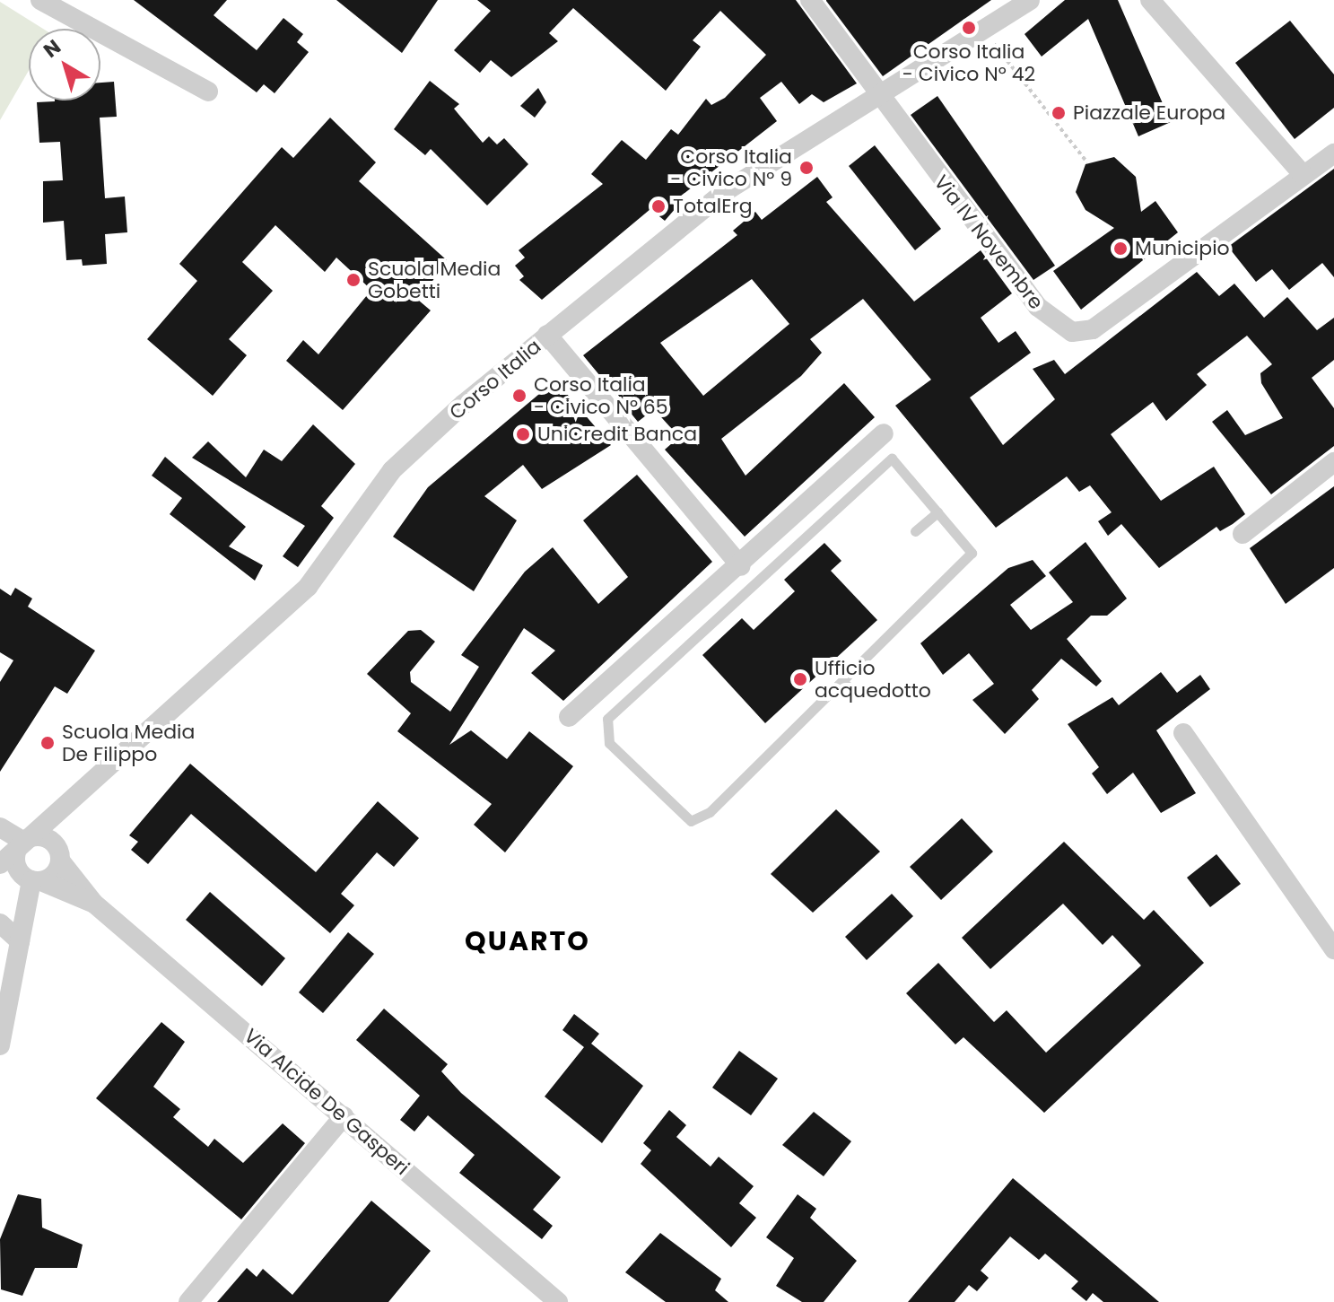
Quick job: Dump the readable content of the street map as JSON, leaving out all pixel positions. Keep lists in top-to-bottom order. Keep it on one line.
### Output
{"streets":{"street":["Via IV Novembre","Corso Italia","Via Alcide De Gasperi"]},"crossings":[["Via IV Novembre","Corso Italia"]],"districts":["QUARTO"],"places":["Corso Italia - Civico N° 42","Piazzale Europa","Corso Italia - Civico N° 9","TotalErg","Municipio","Scuola Media Gobetti","Corso Italia - Civico N° 65","UniCredit Banca","Ufficio acquedotto","Scuola Media De Filippo"],"north":"top left"}
